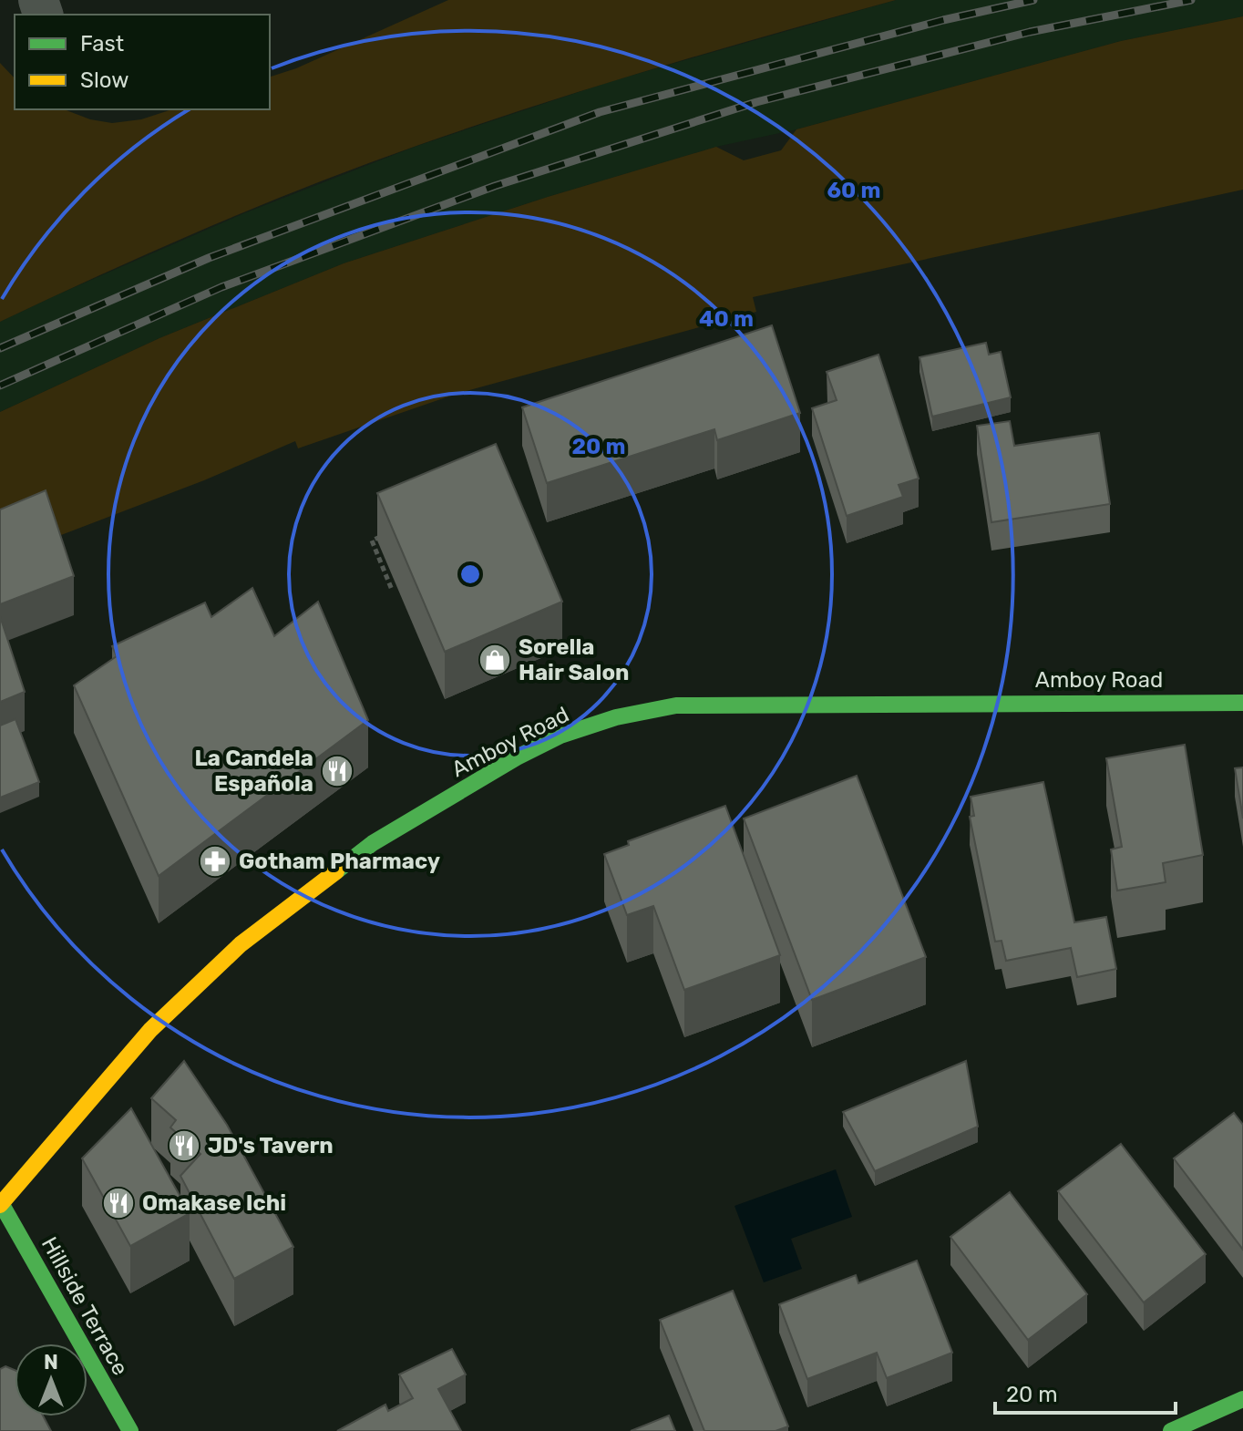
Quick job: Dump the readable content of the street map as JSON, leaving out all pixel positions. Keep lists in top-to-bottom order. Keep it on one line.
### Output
{"streets":{"main road":["Amboy Road","Hillside Terrace"]},"crossings":[["Amboy Road","Hillside Terrace"]],"places":{"shop":["Sorella Hair Salon"],"restaurant":["La Candela Española","JD's Tavern","Omakase Ichi"],"pharmacy":["Gotham Pharmacy"]},"legend":["Fast","Slow"],"scale_bar":"20 m","north":"top","rings":["60 m","40 m","20 m"]}
